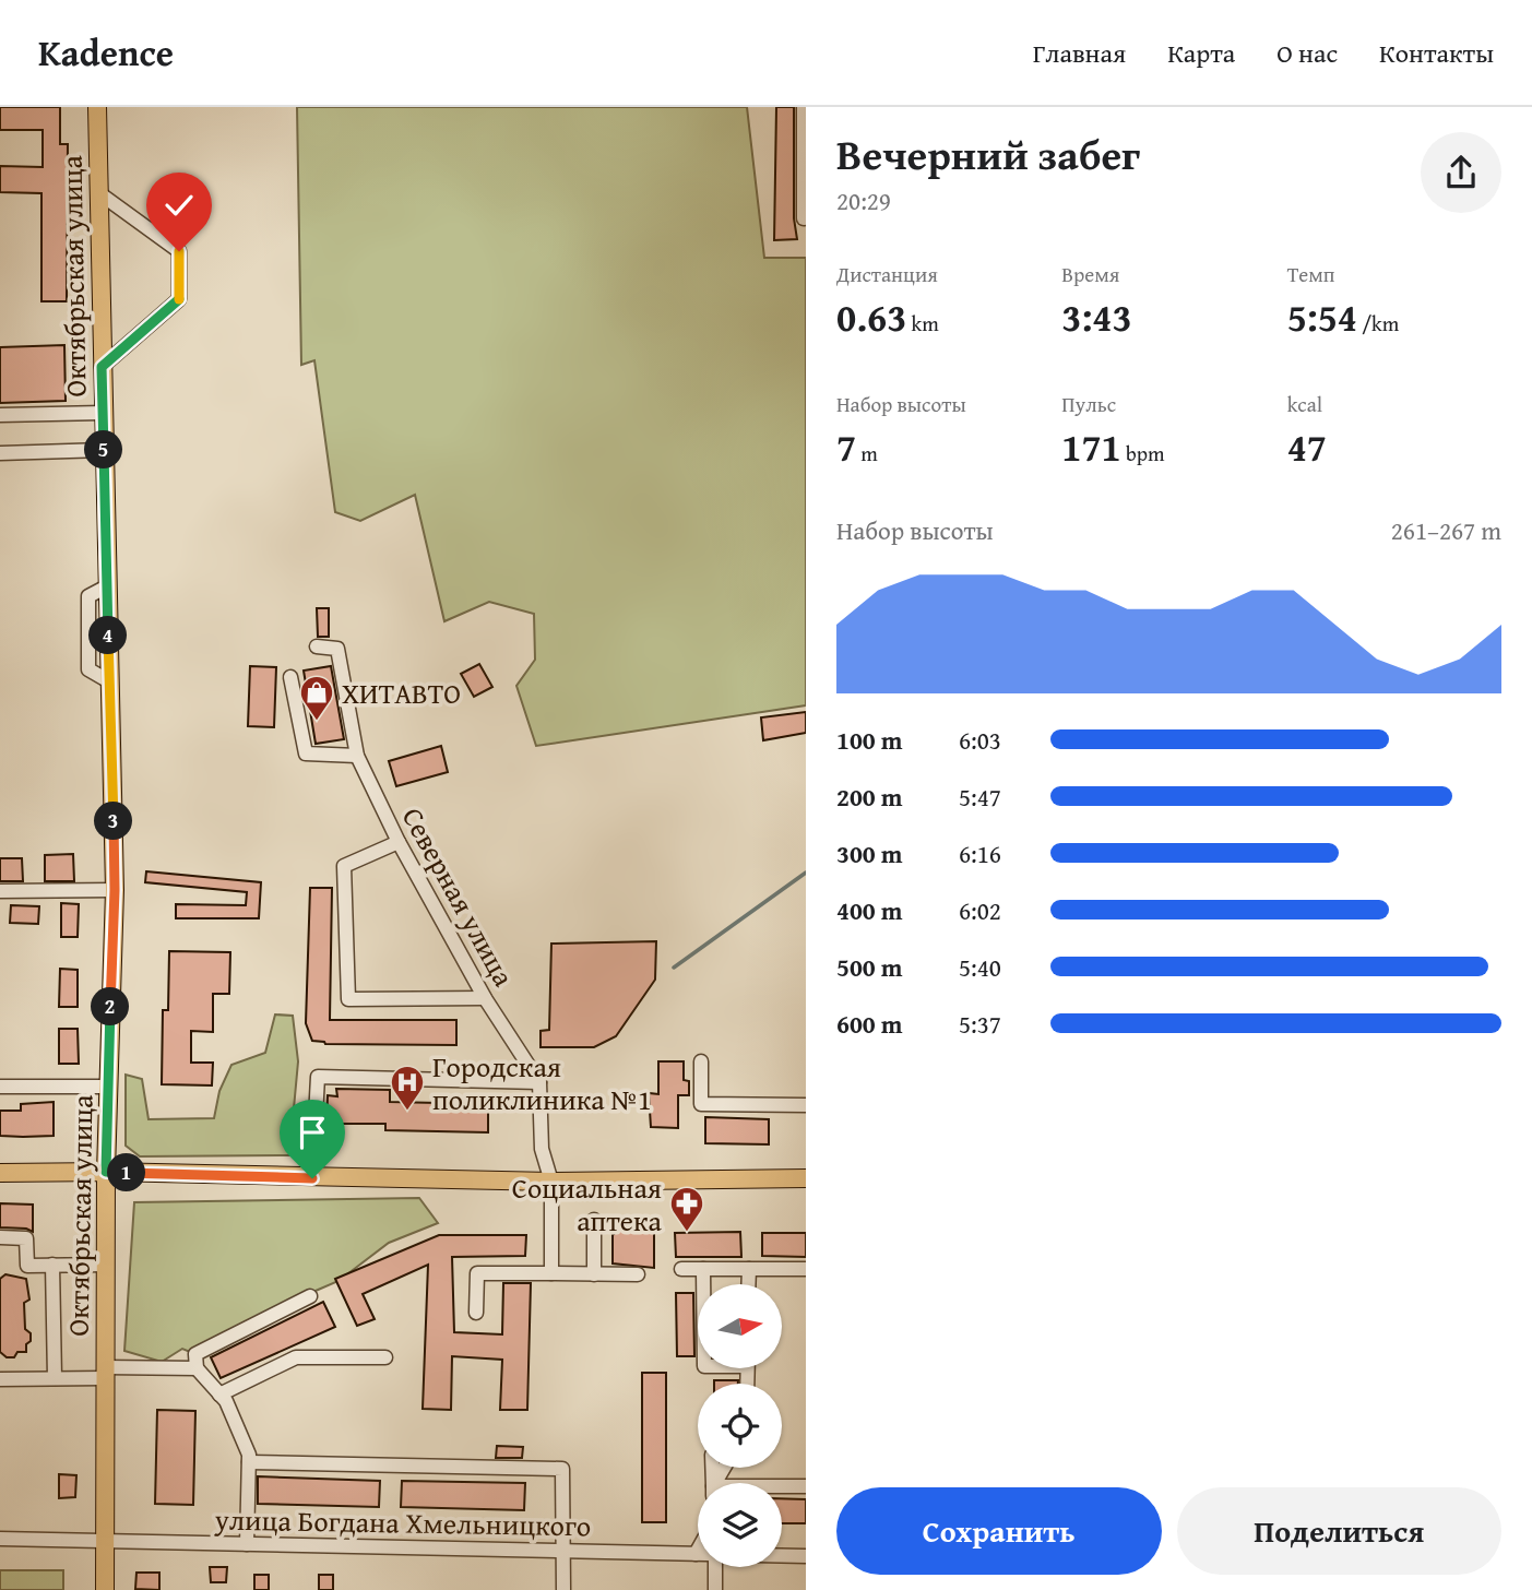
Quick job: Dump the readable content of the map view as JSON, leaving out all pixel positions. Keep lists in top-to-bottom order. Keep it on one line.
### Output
{"streets":{"main road":["Октябрьская улица"],"street":["Северная улица","улица Богдана Хмельницкого"]},"crossings":[["Октябрьская улица","улица Богдана Хмельницкого"]],"places":{"shop":["ХИТАВТО"],"hospital":["Городская поликлиника №1"],"pharmacy":["Социальная аптека"]},"north":"right","page":{"header":"Kadence","nav":["Главная","Карта","О нас","Контакты"],"heading":["Вечерний забег","20:29"],"stats":[["Дистанция","0.63 km"],["Время","3:43"],["Темп","5:54 /km"],["Набор высоты","7 m"],["Пульс","171 bpm"],["kcal","47"]],"pins":["5","4","3","2","1"],"chart":["Набор высоты","261–267 m"],"list":[{"name":"100 m","note":"6:03"},{"name":"200 m","note":"5:47"},{"name":"300 m","note":"6:16"},{"name":"400 m","note":"6:02"},{"name":"500 m","note":"5:40"},{"name":"600 m","note":"5:37"}],"buttons":["Сохранить","Поделиться"]}}
